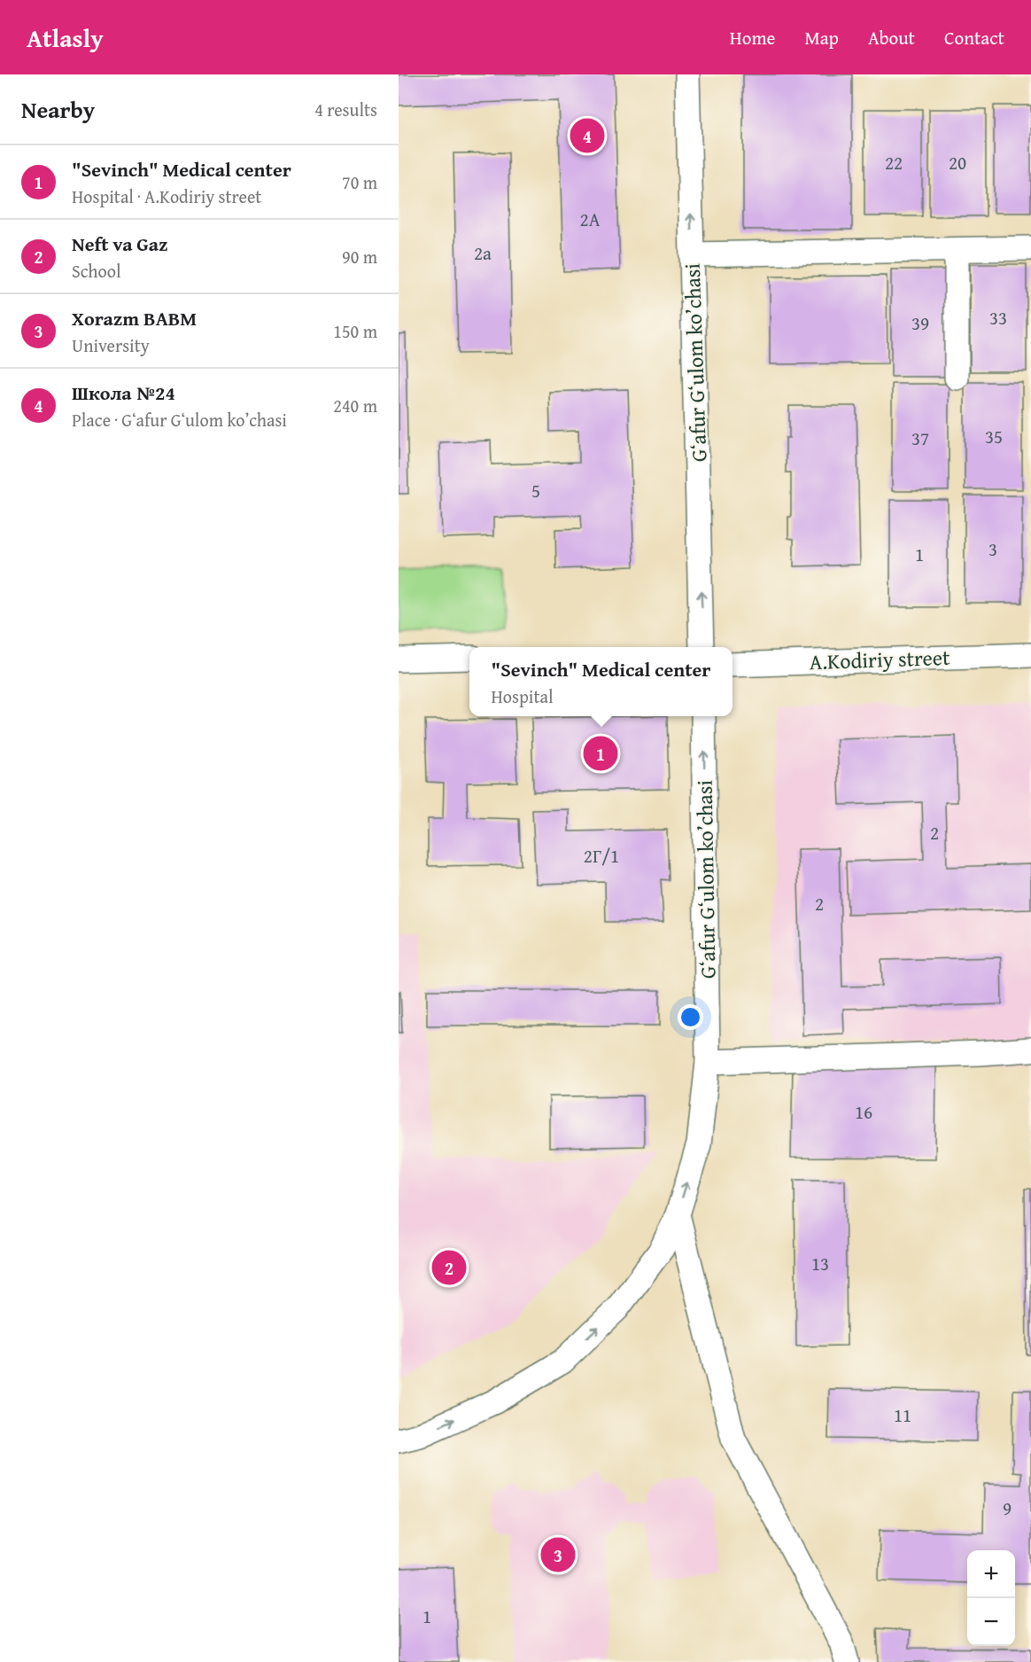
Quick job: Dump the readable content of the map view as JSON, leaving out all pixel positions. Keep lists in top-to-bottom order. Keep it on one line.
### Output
{"streets":{"street":["Gʻafur Gʻulom ko’chasi","A.Kodiriy street"]},"one_way":["Gʻafur Gʻulom ko’chasi"],"house_numbers":["22","20","2A","2a","33","39","35","37","5","3","1","2","2Г/1","2","16","13","11","9","1"],"page":{"header":"Atlasly","nav":["Home","Map","About","Contact"],"heading":["Nearby","4 results"],"pins":["4","1","2","3"],"list":[{"mark":"1","name":"\"Sevinch\" Medical center","note":"Hospital · A.Kodiriy street","value":"70 m"},{"mark":"2","name":"Neft va Gaz","note":"School","value":"90 m"},{"mark":"3","name":"Xorazm BABM","note":"University","value":"150 m"},{"mark":"4","name":"Школа №24","note":"Place · Gʻafur Gʻulom ko’chasi","value":"240 m"}],"popup":["\"Sevinch\" Medical center","Hospital"],"map_buttons":["+","−"]}}
